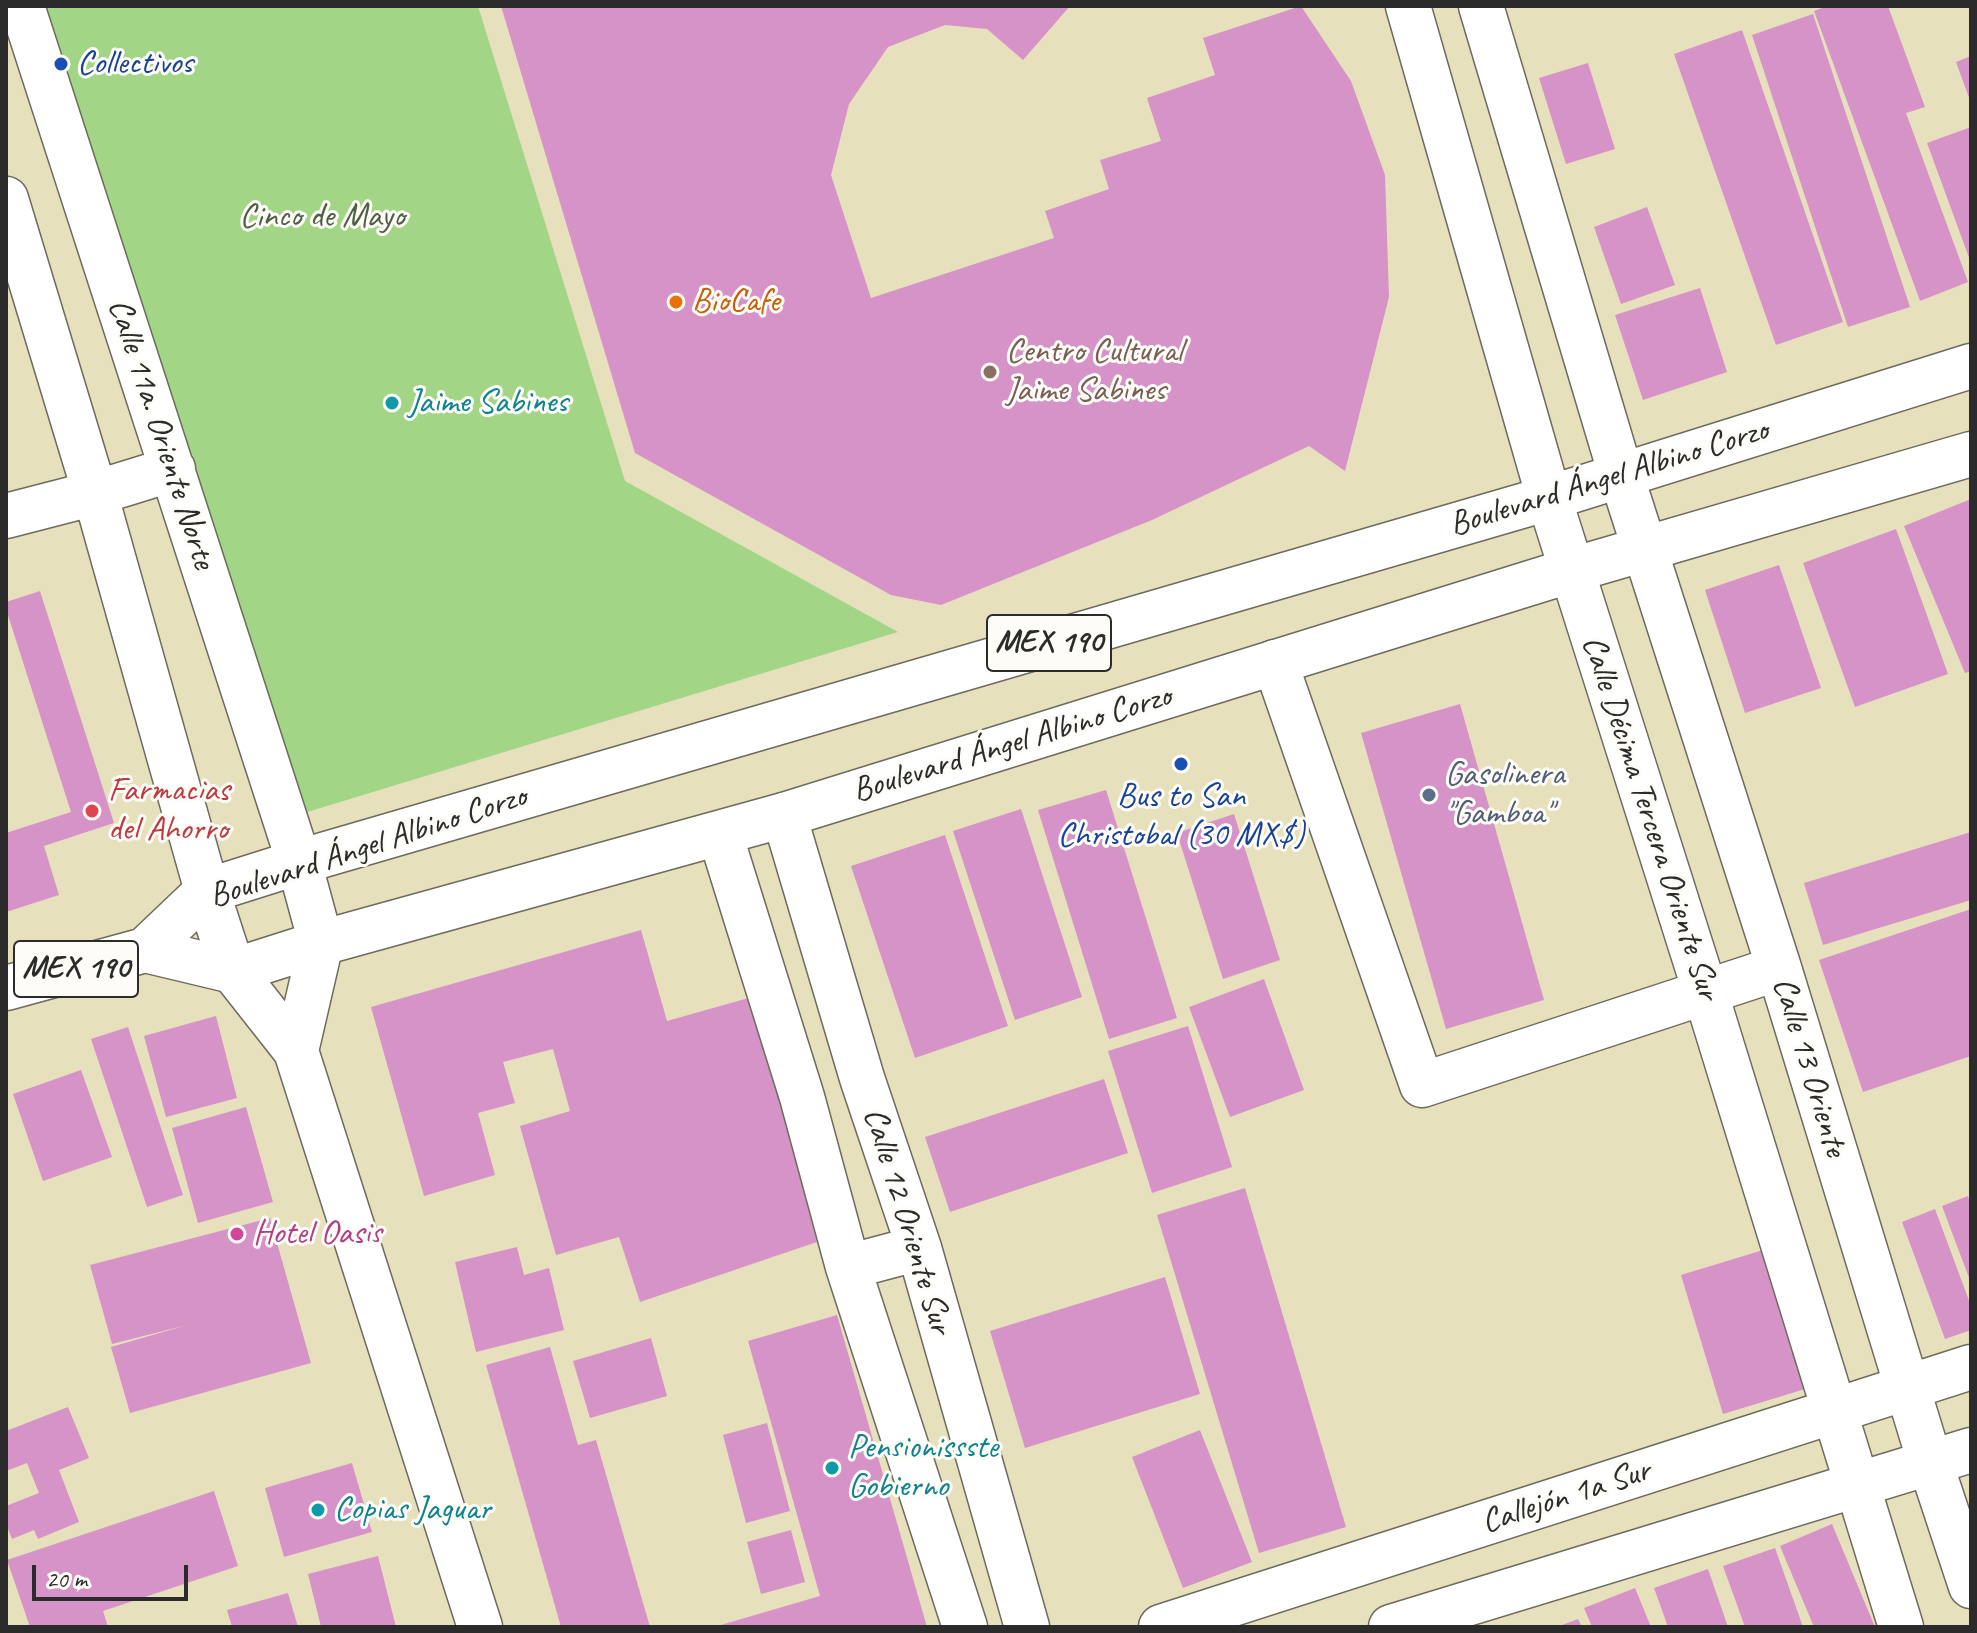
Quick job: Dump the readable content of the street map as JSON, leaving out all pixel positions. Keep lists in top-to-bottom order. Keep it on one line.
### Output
{"streets":{"street":["Calle 11a. Oriente Norte","Boulevard Ángel Albino Corzo","MEX 190","Calle Décima Tercera Oriente Sur","Calle 13 Oriente","Calle 12 Oriente Sur","Callejón 1a Sur"]},"crossings":[["Calle 11a. Oriente Norte","Boulevard Ángel Albino Corzo"],["Boulevard Ángel Albino Corzo","MEX 190"],["Boulevard Ángel Albino Corzo","Calle Décima Tercera Oriente Sur"],["Boulevard Ángel Albino Corzo","Calle 13 Oriente"],["Boulevard Ángel Albino Corzo","Calle 12 Oriente Sur"],["Calle Décima Tercera Oriente Sur","Callejón 1a Sur"],["Calle 13 Oriente","Callejón 1a Sur"]],"parks":["Cinco de Mayo"],"places":["Collectivos","BioCafe","Centro Cultural Jaime Sabines","Jaime Sabines","Bus to San Christobal (30 MX$)","Gasolinera \"Gamboa\"","Farmacias del Ahorro","Hotel Oasis","Pensionissste Gobierno","Copias Jaguar"],"scale_bar":"20 m"}
